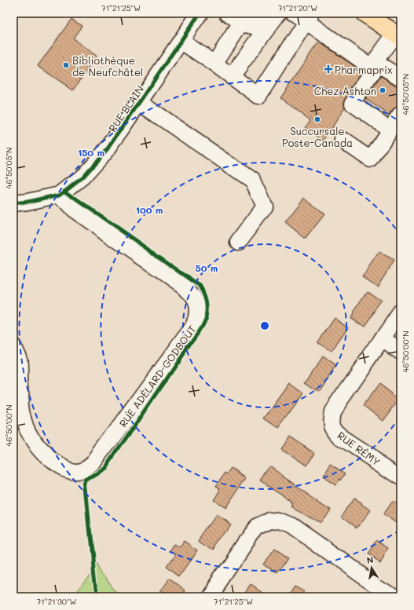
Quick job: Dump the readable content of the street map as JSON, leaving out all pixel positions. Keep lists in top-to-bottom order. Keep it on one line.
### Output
{"streets":{"street":["RUE BLAIN","RUE ADÉLARD-GODBOUT","RUE RÉMY"]},"crossings":[["RUE BLAIN","RUE ADÉLARD-GODBOUT"]],"places":{"other":["Bibliothèque de Neufchâtel","Chez Ashton","Succursale Poste-Canada"],"health":["Pharmaprix"]},"north":"top","coordinates":["71°21'25\"W","71°21'20\"W","46°50'05\"N","46°50'00\"N","71°21'30\"W"],"rings":["150 m","100 m","50 m"]}
